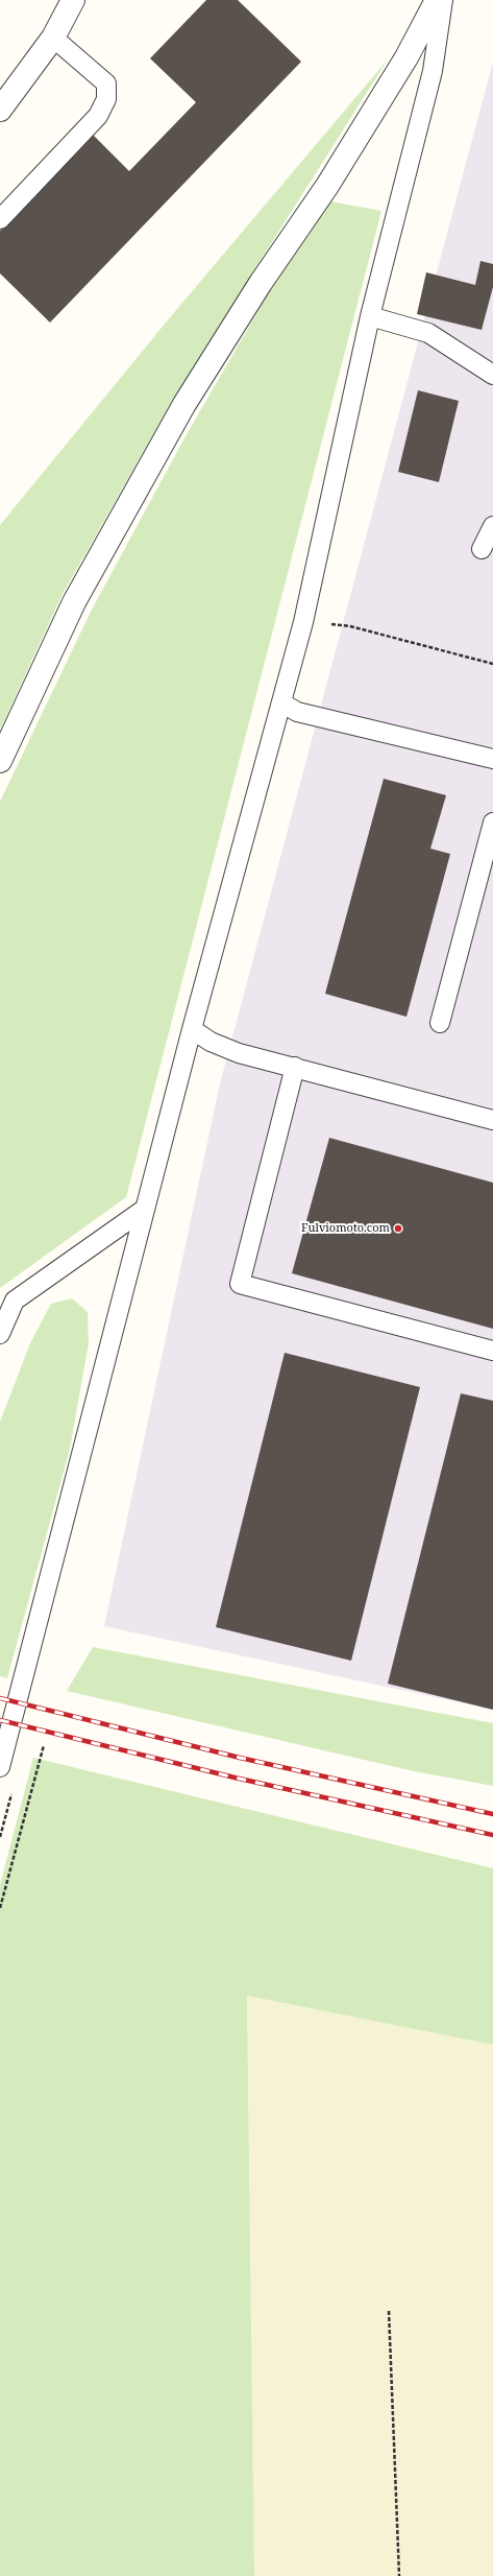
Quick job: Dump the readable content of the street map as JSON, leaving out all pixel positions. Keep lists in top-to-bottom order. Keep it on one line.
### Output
{"places":["Fulviomoto.com"]}
